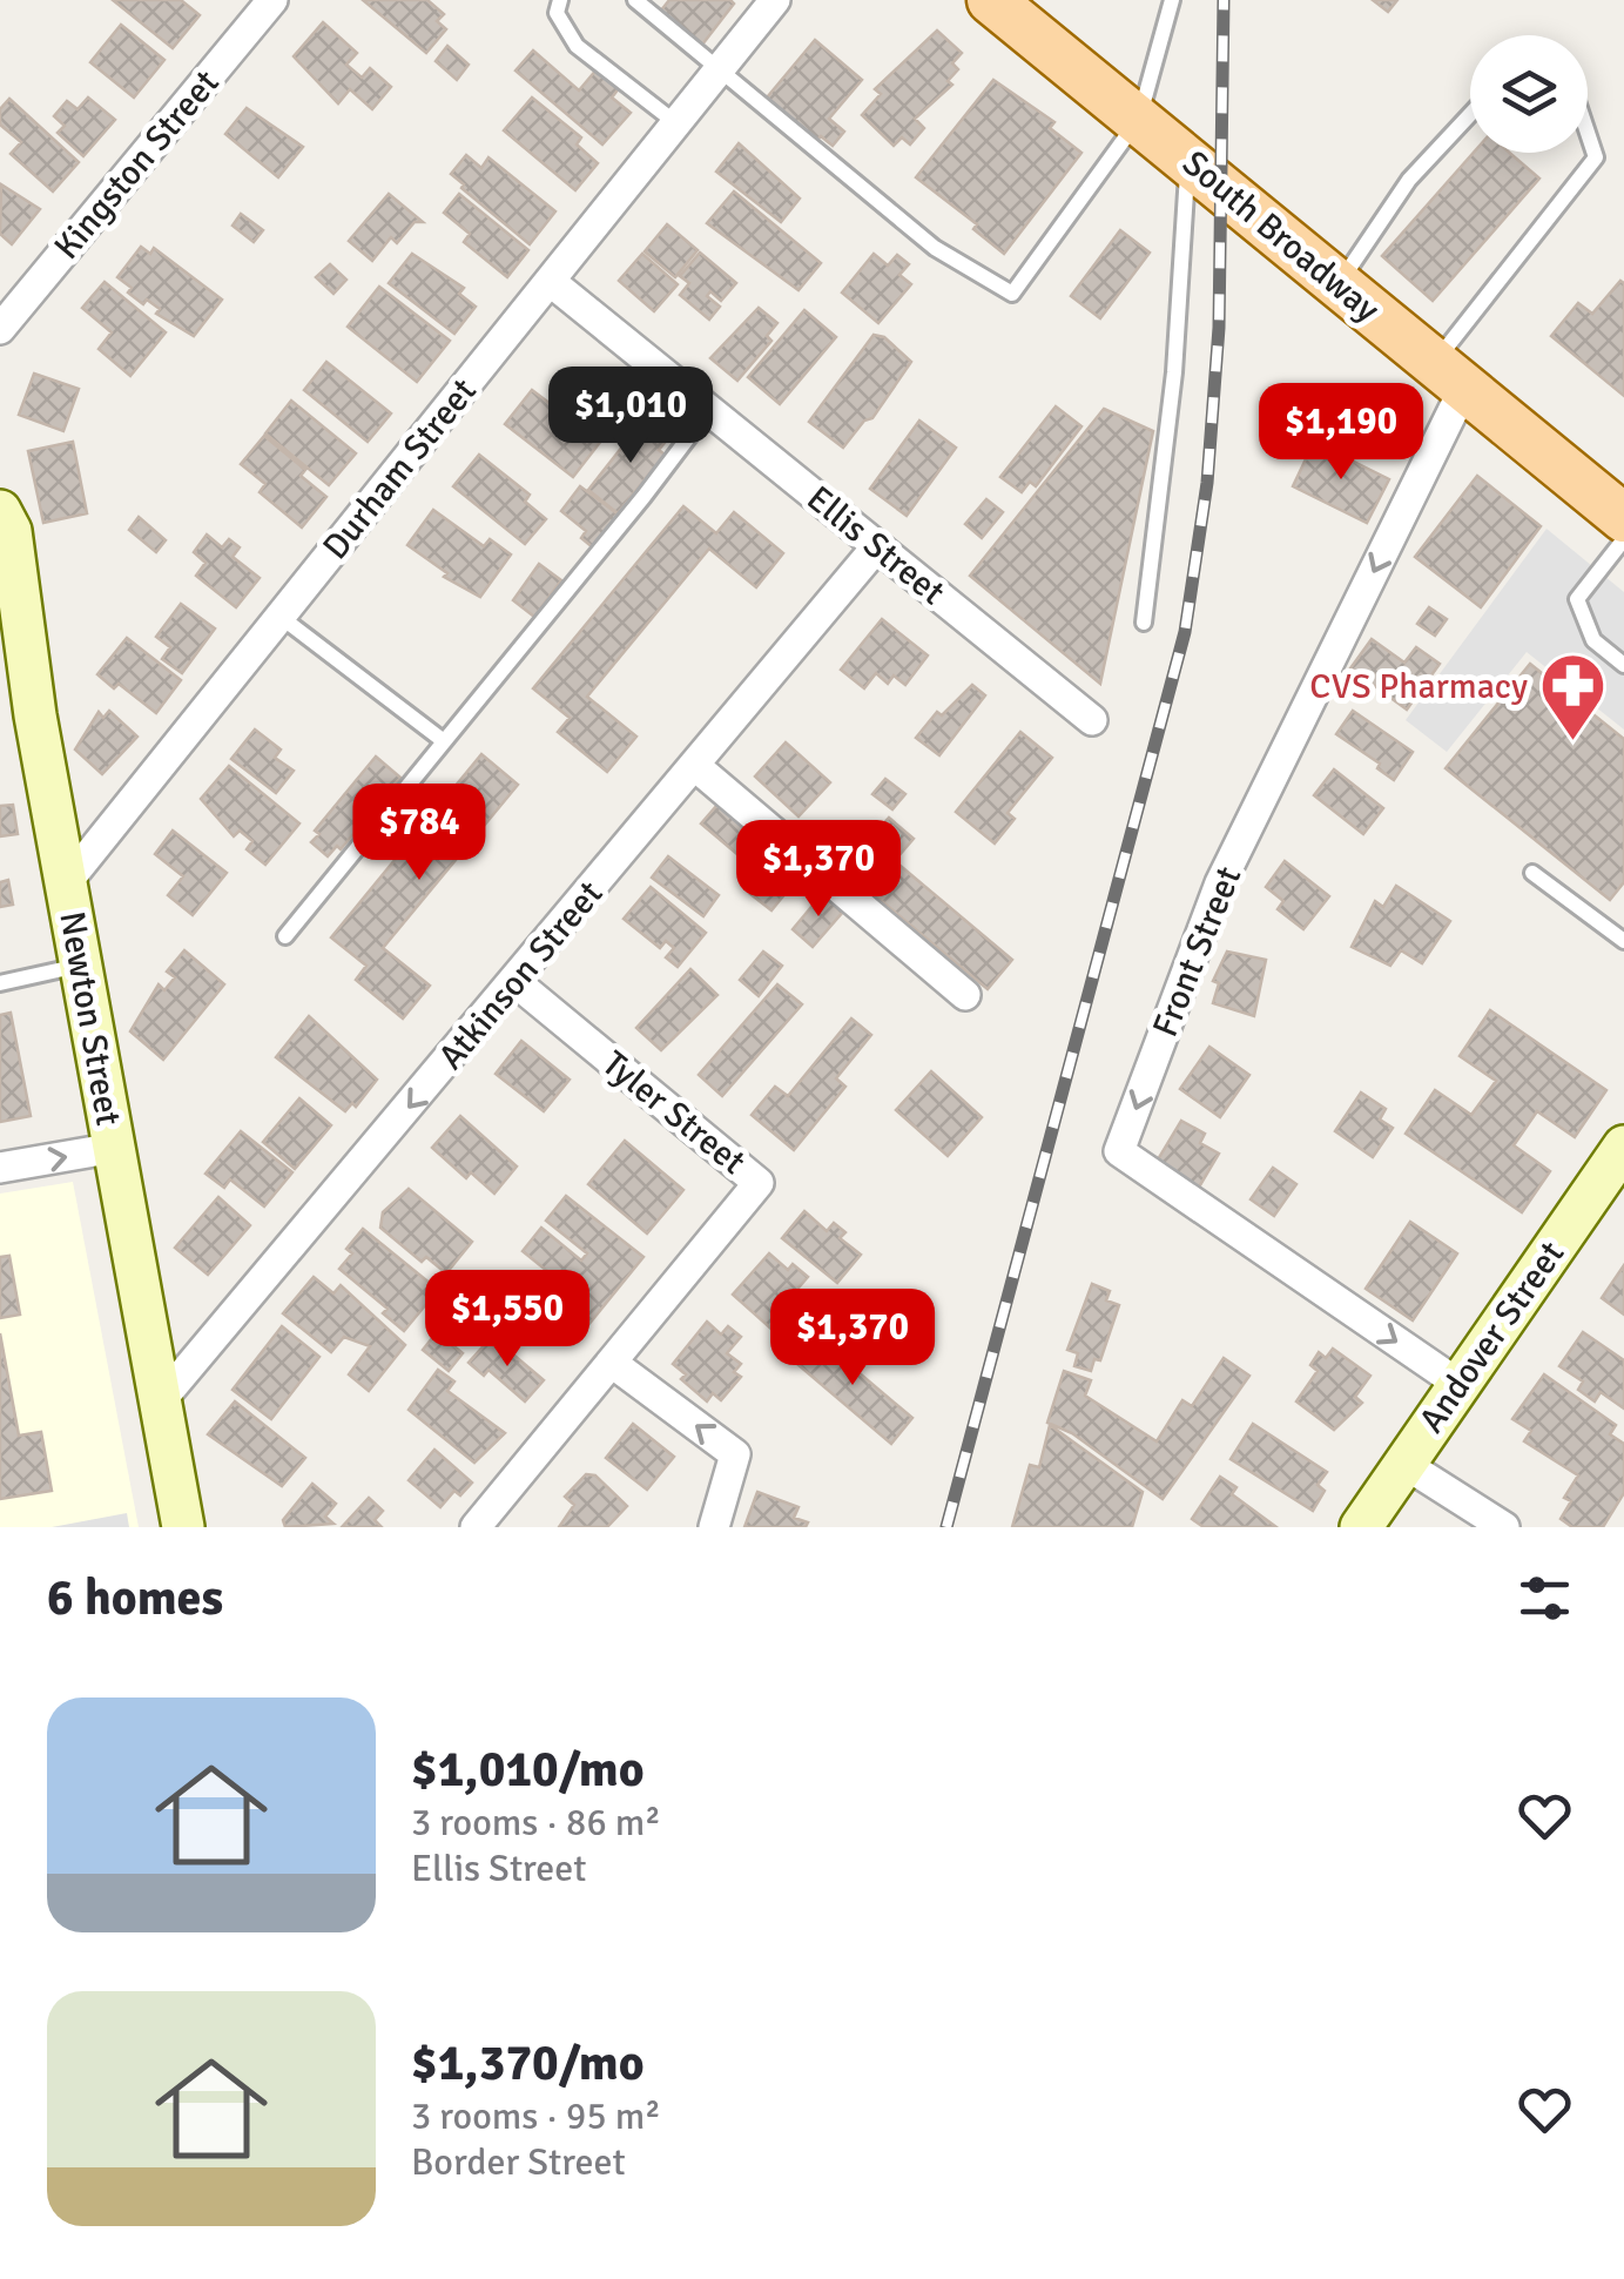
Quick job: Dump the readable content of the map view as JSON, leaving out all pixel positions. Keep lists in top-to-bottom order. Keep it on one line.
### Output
{"streets":{"main road":["South Broadway","Newton Street","Andover Street"],"street":["Kingston Street","Durham Street","Ellis Street","Front Street","Atkinson Street","Tyler Street"]},"crossings":[["South Broadway","Front Street"],["Durham Street","Ellis Street"],["Durham Street","Newton Street"],["Ellis Street","Atkinson Street"],["Front Street","Andover Street"],["Atkinson Street","Newton Street"],["Atkinson Street","Tyler Street"]],"one_way":["Front Street","Atkinson Street"],"places":{"pharmacy":["CVS Pharmacy"]},"page":{"price":["$1,010","$1,190","$784","$1,370","$1,550","$1,370"],"heading":"6 homes","list":[{"name":"$1,010/mo","note":"3 rooms · 86 m² · Ellis Street"},{"name":"$1,370/mo","note":"3 rooms · 95 m² · Border Street"}]}}
